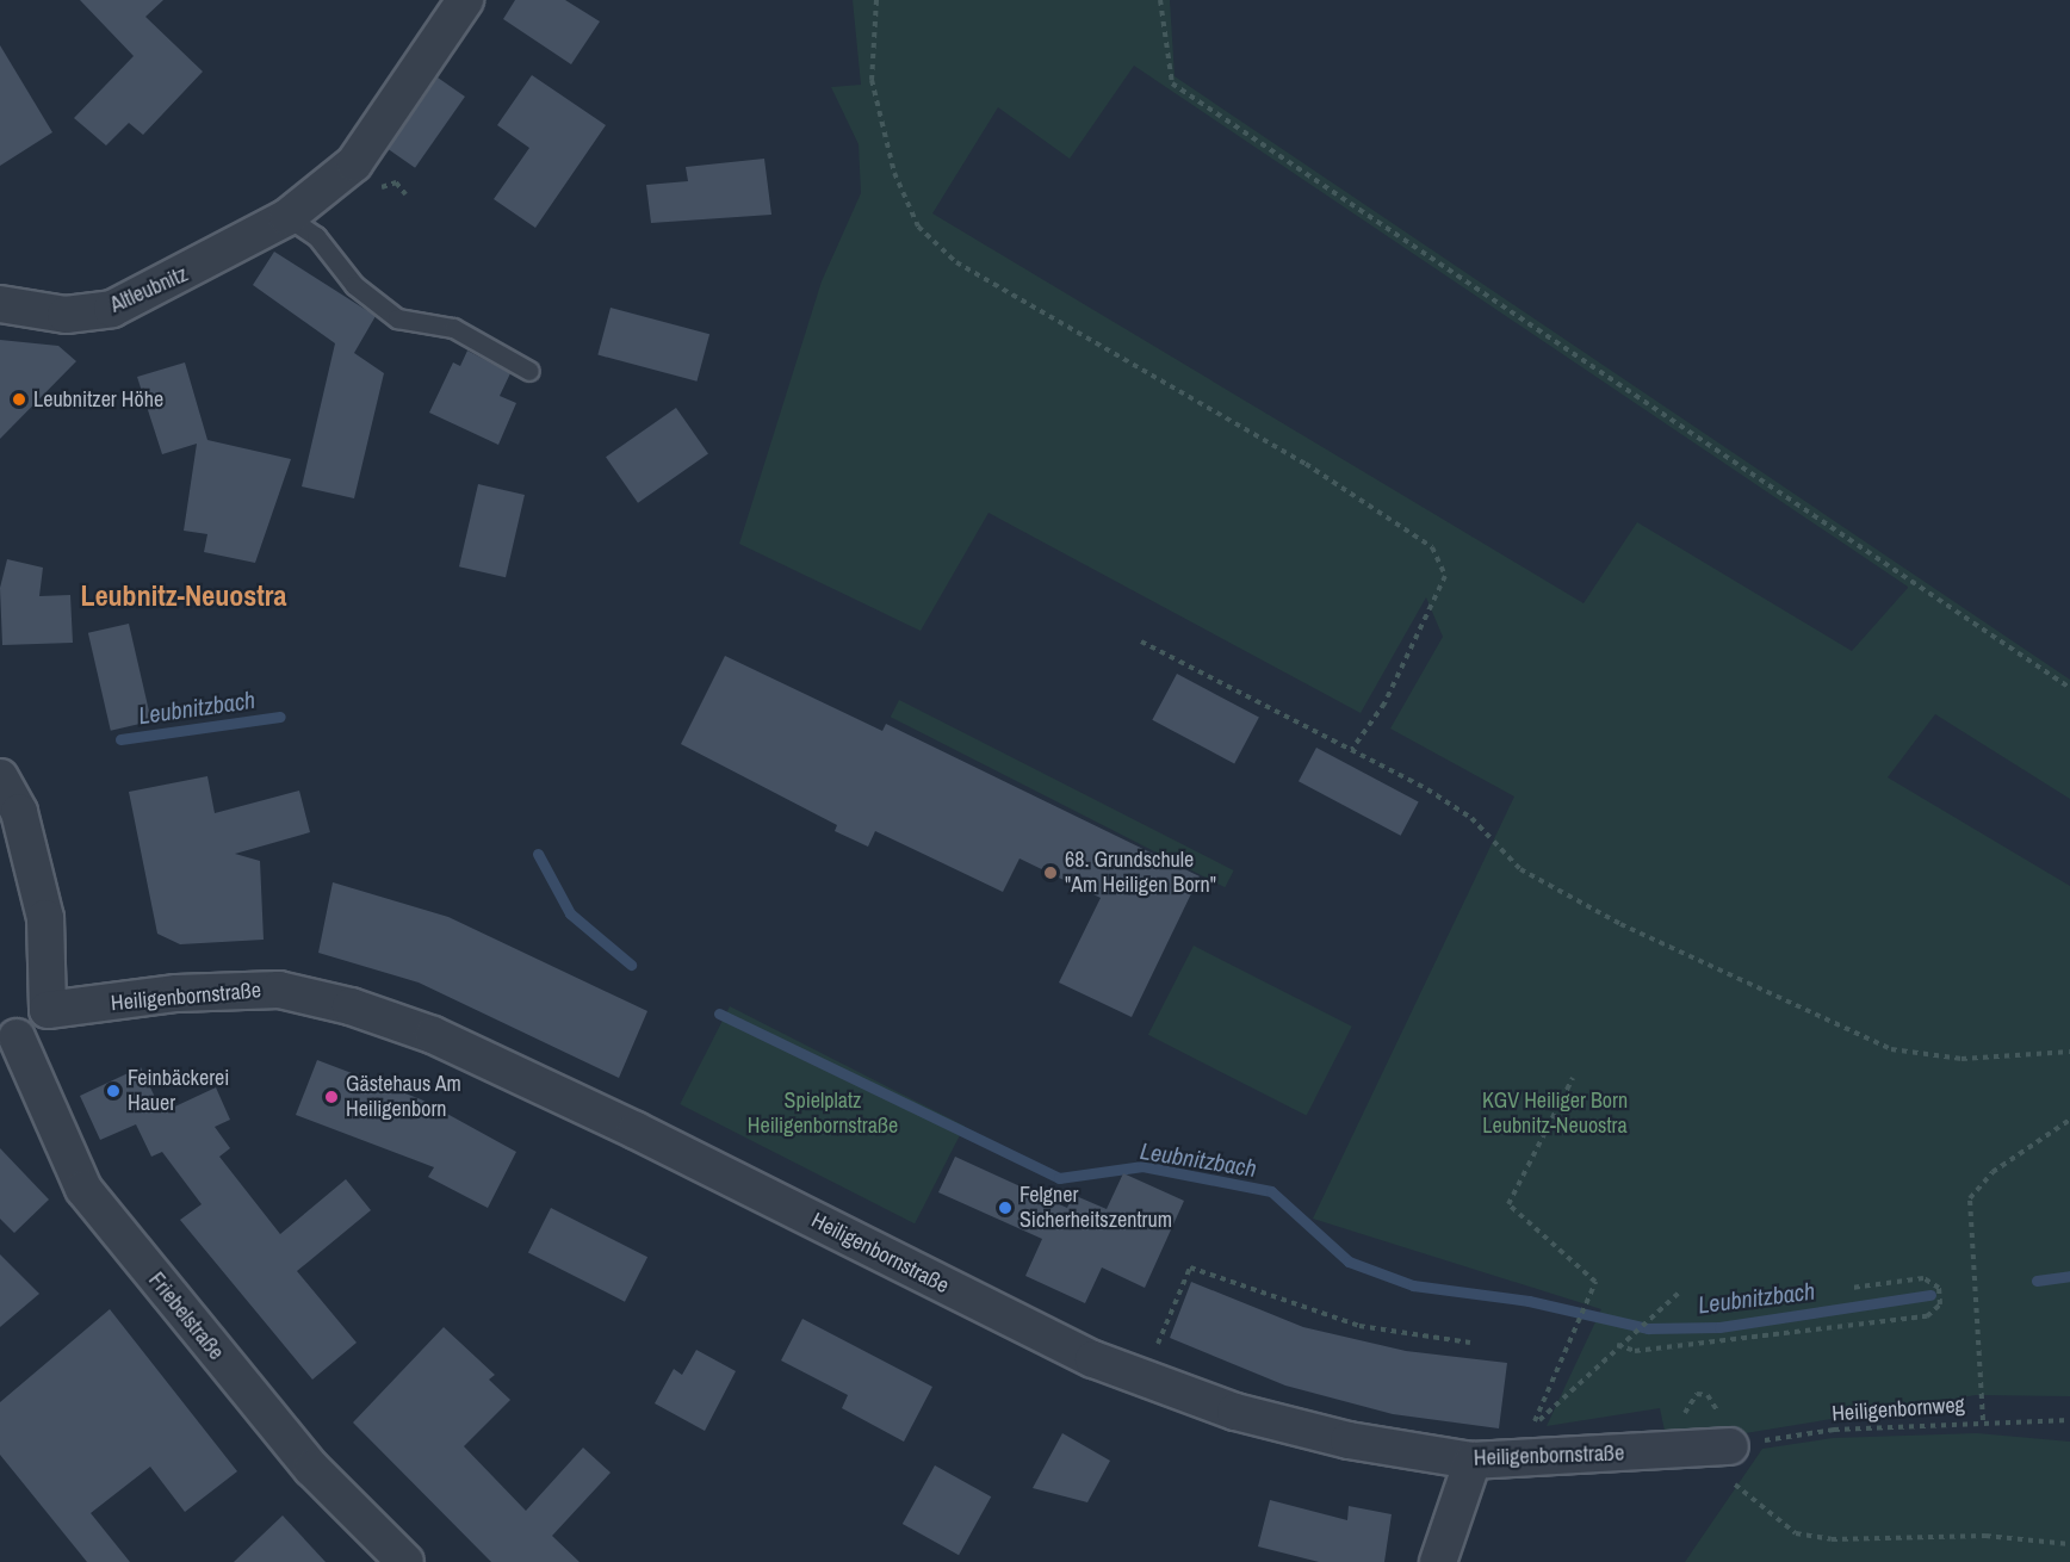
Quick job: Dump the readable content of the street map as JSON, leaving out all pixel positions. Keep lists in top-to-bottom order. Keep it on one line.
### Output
{"streets":{"street":["Altleubnitz","Heiligenbornstraße","Friebelstraße"],"path":["Heiligenbornweg"]},"crossings":[["Heiligenbornstraße","Heiligenbornweg"]],"districts":["Leubnitz-Neuostra"],"water":["Leubnitzbach"],"parks":["Spielplatz Heiligenbornstraße","KGV Heiliger Born Leubnitz-Neuostra"],"places":["Leubnitzer Höhe","68. Grundschule \"Am Heiligen Born\"","Feinbäckerei Hauer","Gästehaus Am Heiligenborn","Felgner Sicherheitszentrum"]}
